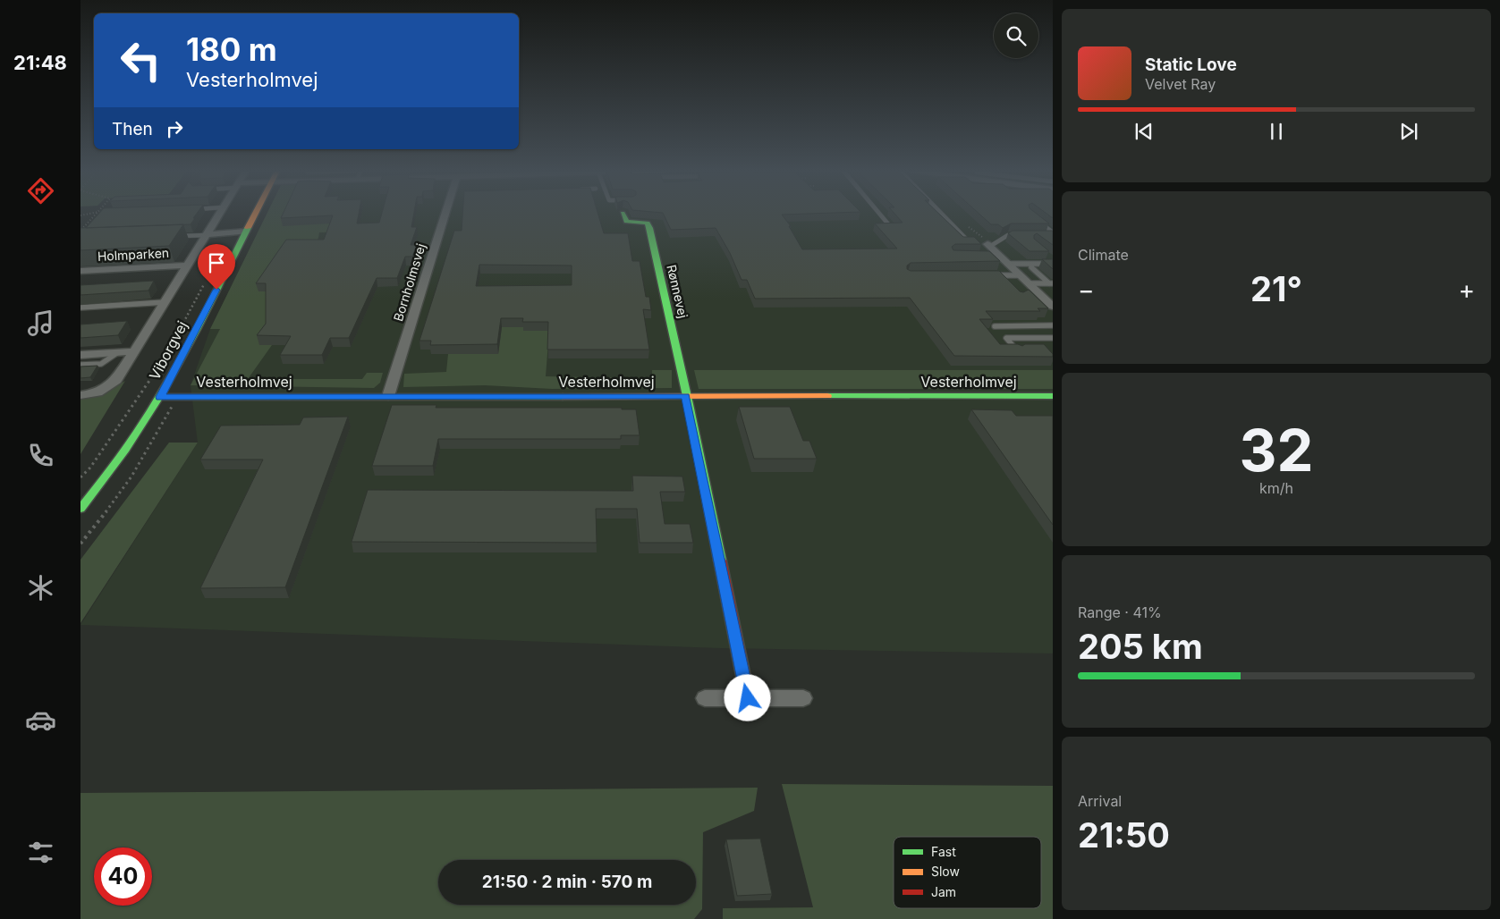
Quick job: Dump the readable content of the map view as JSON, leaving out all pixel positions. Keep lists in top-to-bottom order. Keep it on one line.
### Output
{"streets":{"street":["Holmparken","Bornholmsvej","Rønnevej","Viborgvej","Vesterholmvej"]},"crossings":[["Holmparken","Viborgvej"],["Bornholmsvej","Vesterholmvej"],["Rønnevej","Vesterholmvej"],["Viborgvej","Vesterholmvej"]],"legend":["Fast","Slow","Jam"],"page":{"tabs":"21:48","turn":["180 m","Vesterholmvej"],"song":["Static Love","Velvet Ray"],"then":"Then","tile":["Climate",["32","km/h"],["Range · 41%","205 km"],["Arrival","21:50"]],"heat":["−","21°","+"],"limit":"40","trip":"21:50 · 2 min · 570 m"}}
